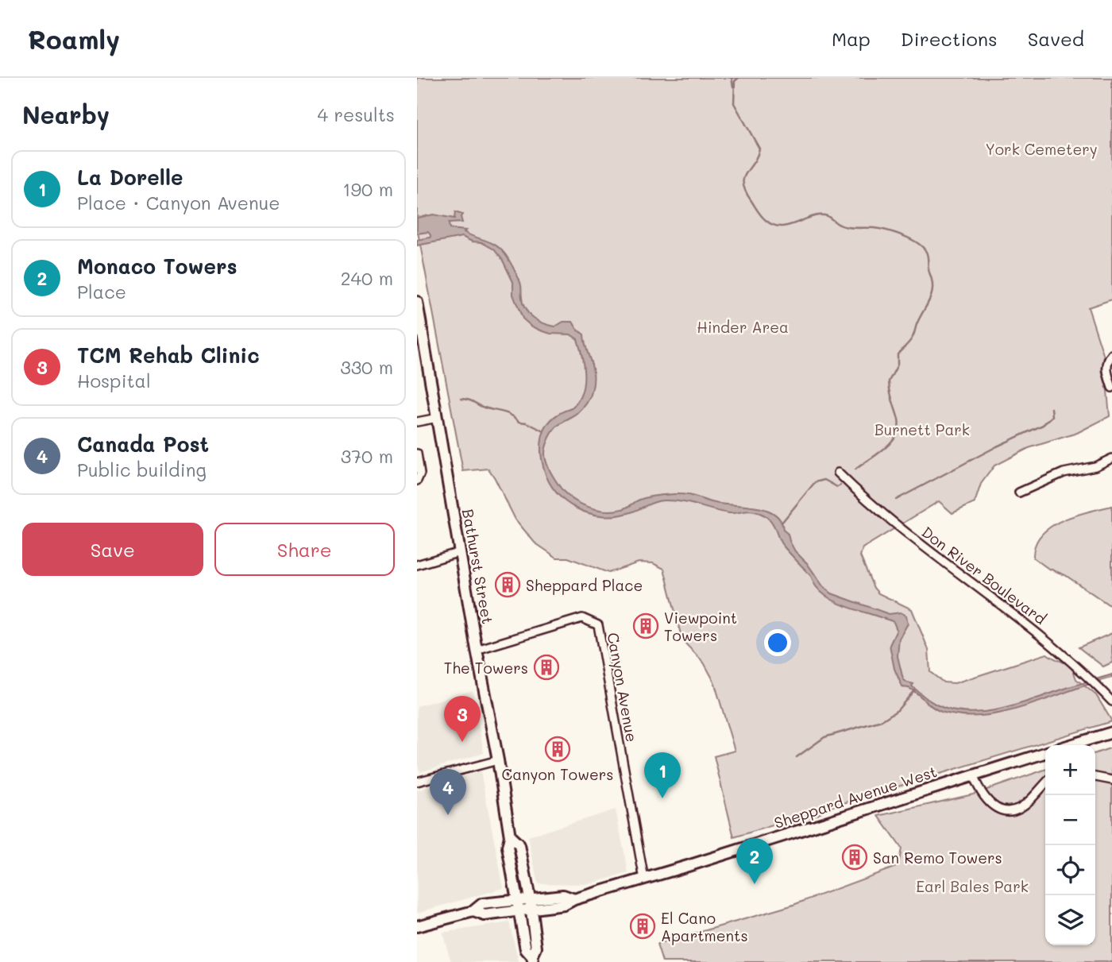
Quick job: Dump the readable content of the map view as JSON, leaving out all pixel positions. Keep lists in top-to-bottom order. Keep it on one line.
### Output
{"streets":{"main road":["Bathurst Street","Sheppard Avenue West"],"street":["Don River Boulevard","Canyon Avenue"]},"crossings":[["Bathurst Street","Canyon Avenue"],["Bathurst Street","Sheppard Avenue West"],["Canyon Avenue","Sheppard Avenue West"]],"parks":["York Cemetery","Hinder Area","Burnett Park","Earl Bales Park"],"places":{"building":["Sheppard Place","Viewpoint Towers","The Towers","Canyon Towers","San Remo Towers","El Cano Apartments"]},"page":{"header":"Roamly","nav":["Map","Directions","Saved"],"heading":["Nearby","4 results"],"list":[{"mark":"1","name":"La Dorelle","note":"Place · Canyon Avenue","value":"190 m"},{"mark":"2","name":"Monaco Towers","note":"Place","value":"240 m"},{"mark":"3","name":"TCM Rehab Clinic","note":"Hospital","value":"330 m"},{"mark":"4","name":"Canada Post","note":"Public building","value":"370 m"}],"buttons":["Save","Share"],"pins":["3","1","4","2"],"map_buttons":["+","−"]}}
